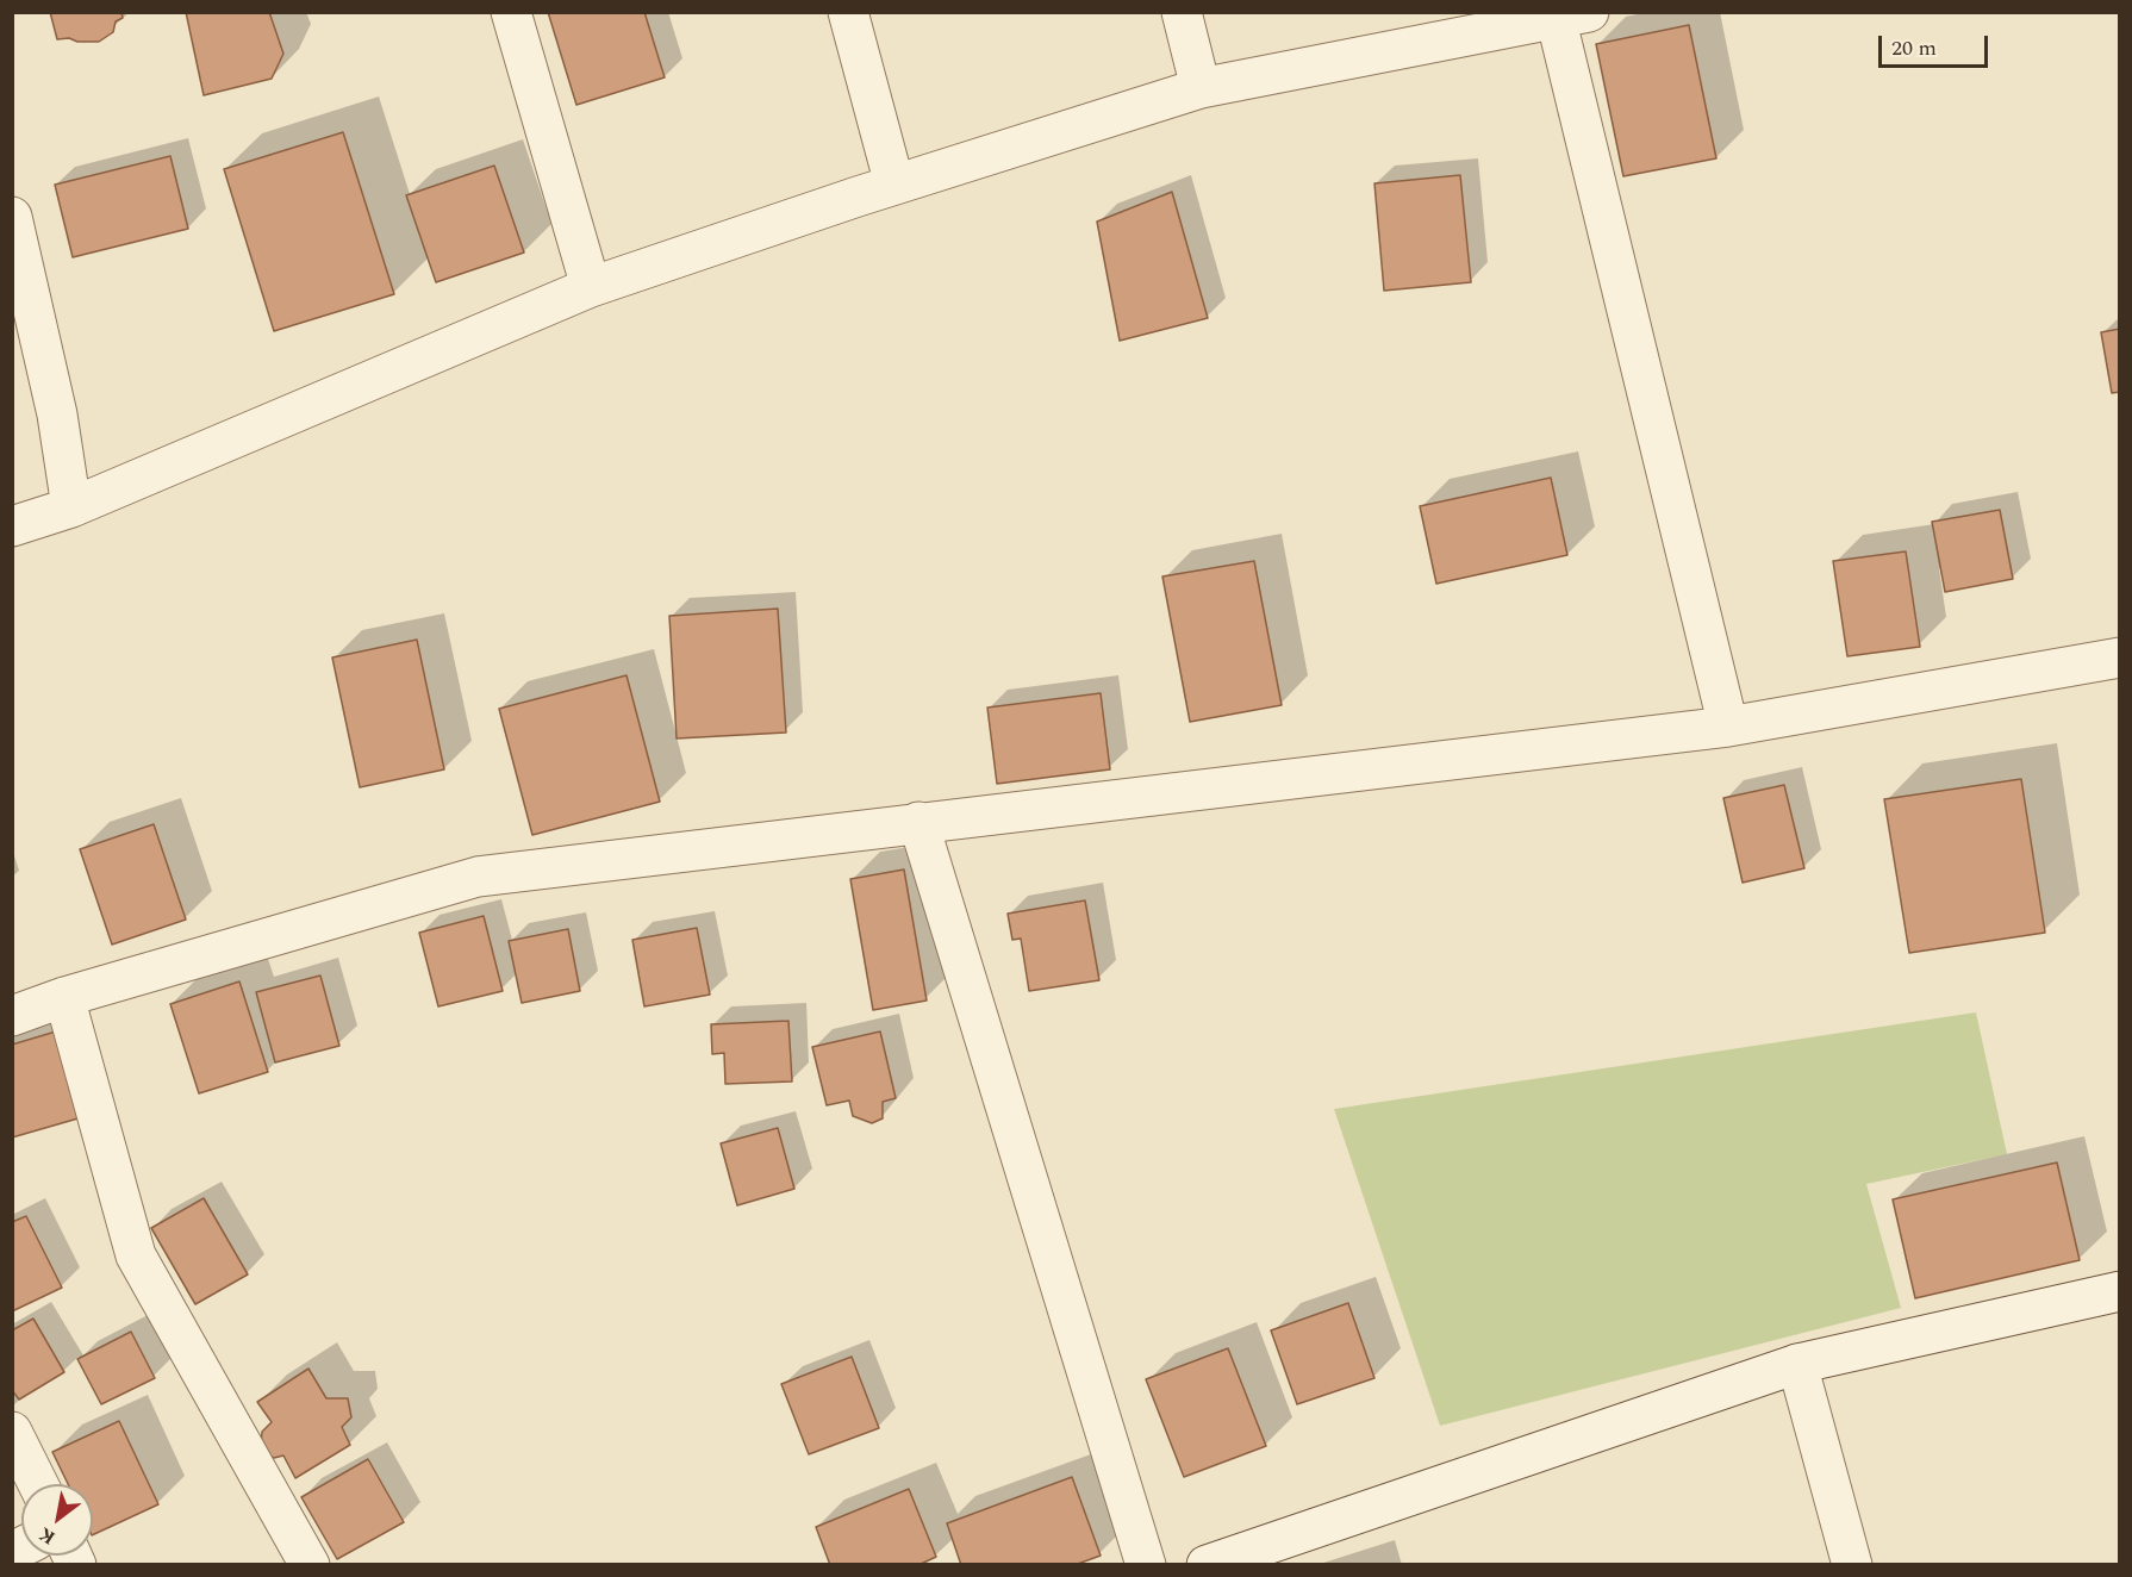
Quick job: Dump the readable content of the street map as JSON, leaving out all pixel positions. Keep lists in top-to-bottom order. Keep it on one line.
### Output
{"scale_bar":"20 m","north":"bottom left"}
